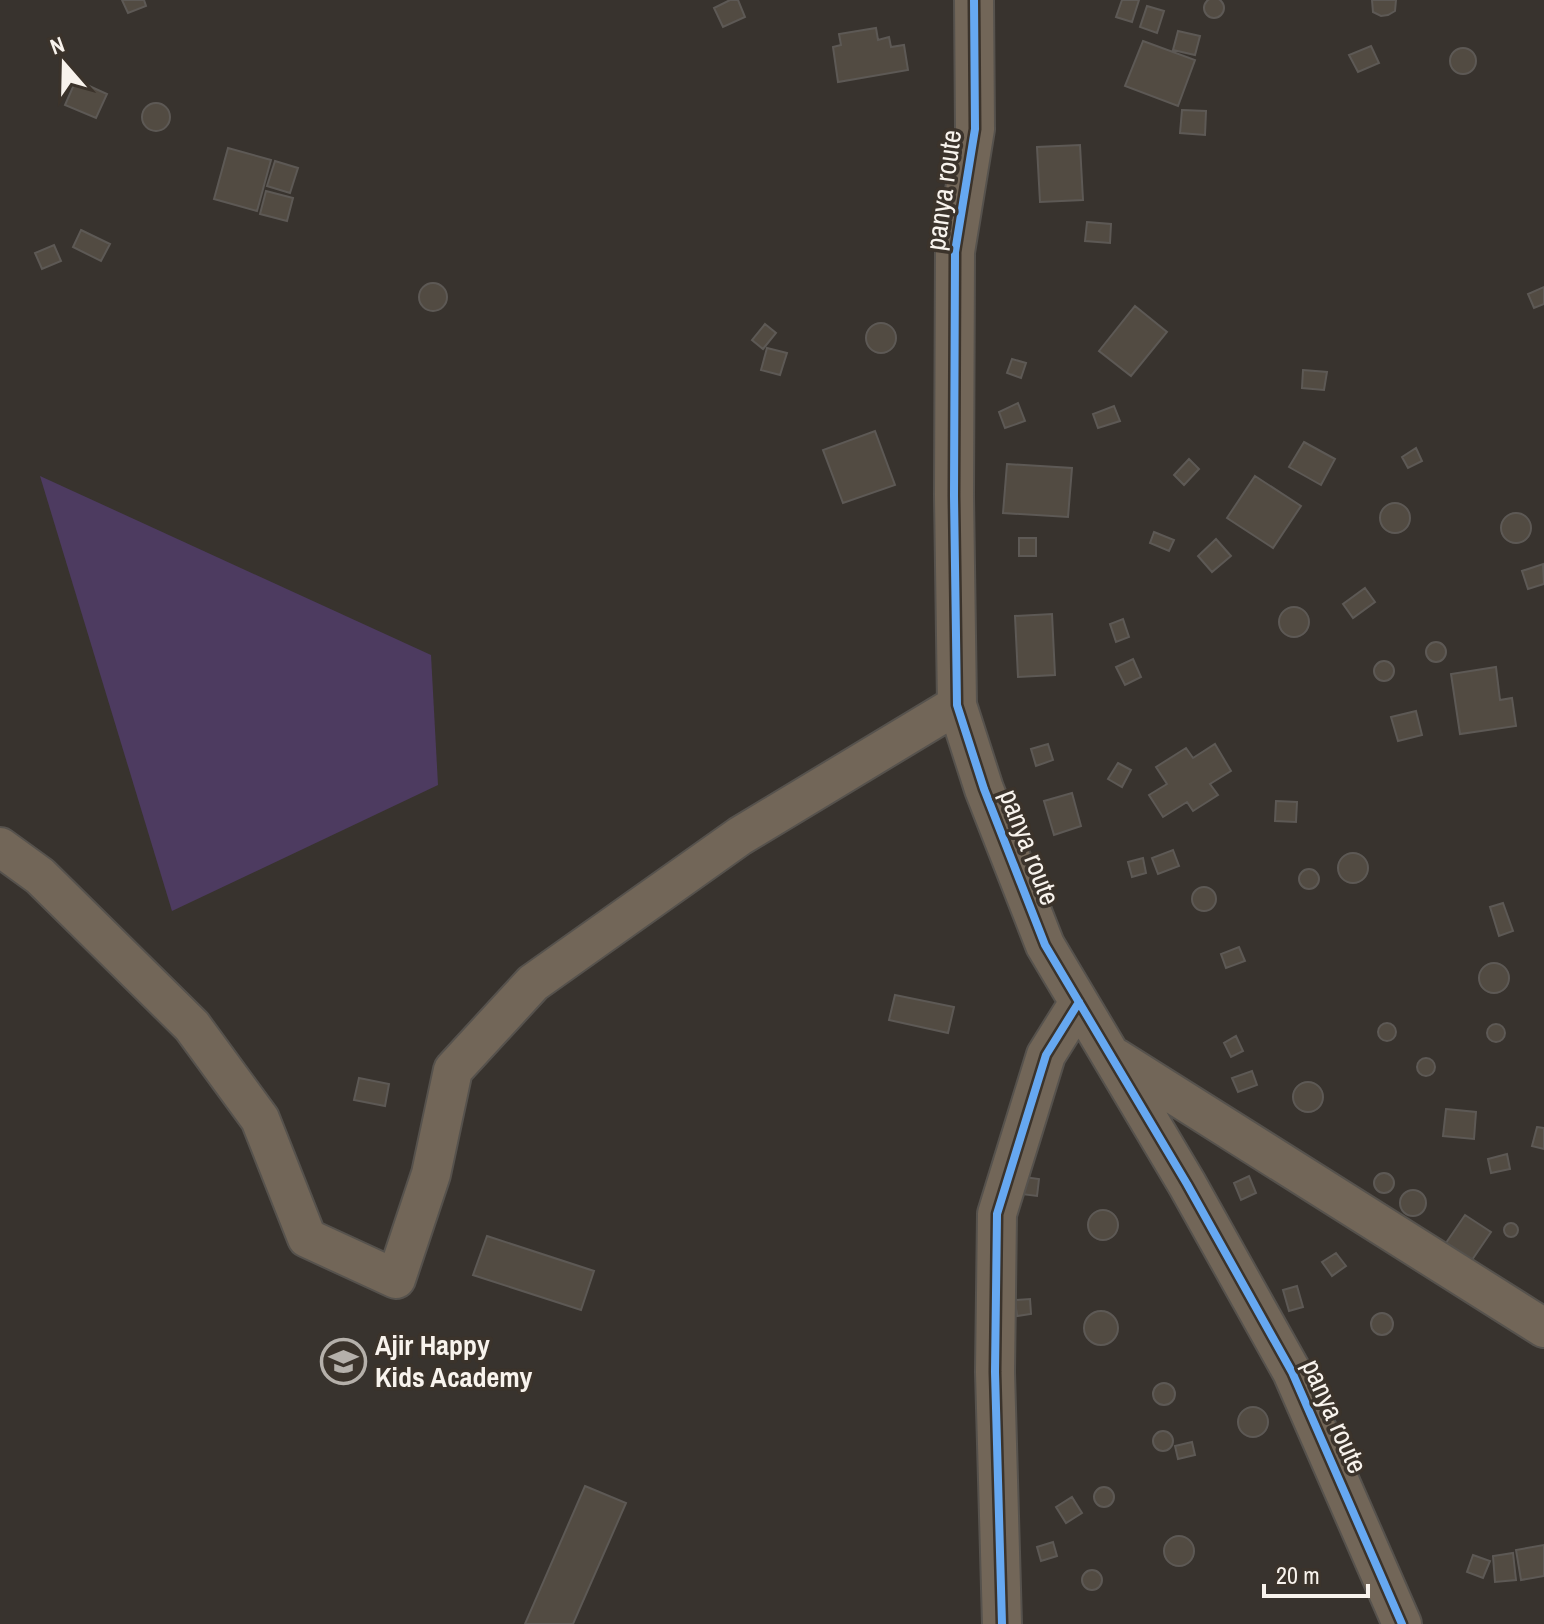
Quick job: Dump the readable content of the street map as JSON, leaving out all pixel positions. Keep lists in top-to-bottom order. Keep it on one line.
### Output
{"streets":{"street":["panya route"]},"places":{"school or university":["Ajir Happy Kids Academy"]},"scale_bar":"20 m","north":"top"}
